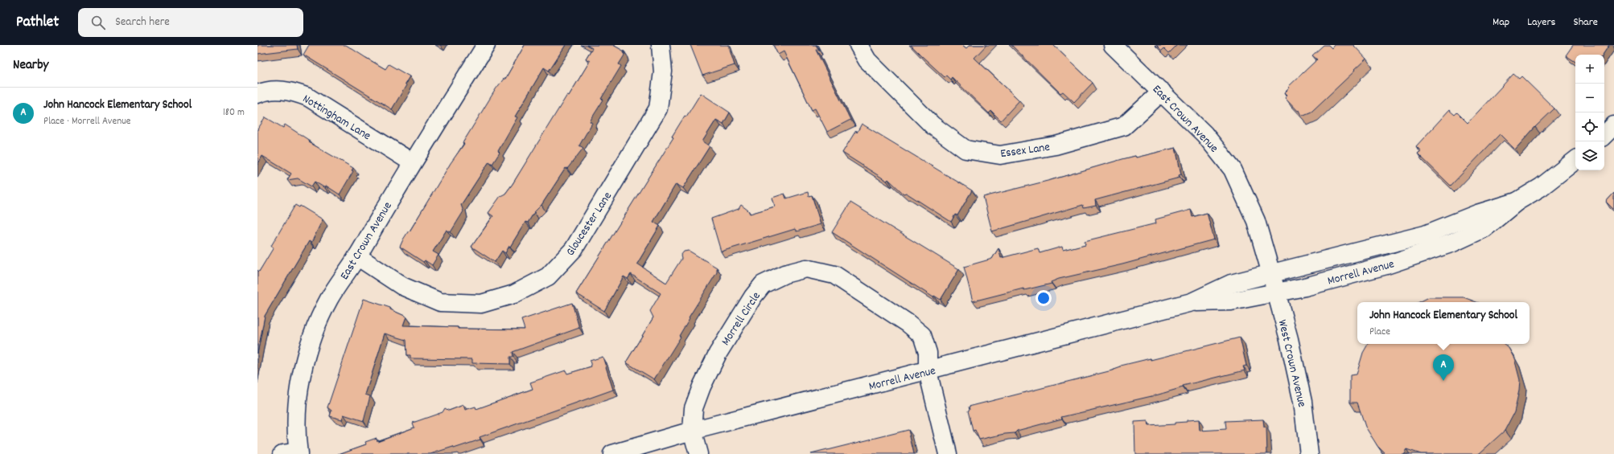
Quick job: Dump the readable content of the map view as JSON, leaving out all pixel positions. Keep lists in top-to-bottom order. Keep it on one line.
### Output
{"streets":{"street":["Nottingham Lane","East Crown Avenue","Essex Lane","Gloucester Lane","Morrell Avenue","Morrell Circle","West Crown Avenue"]},"crossings":[["Nottingham Lane","East Crown Avenue"],["East Crown Avenue","Essex Lane"],["East Crown Avenue","Gloucester Lane"],["East Crown Avenue","Morrell Avenue"],["East Crown Avenue","West Crown Avenue"],["Morrell Avenue","Morrell Circle"],["Morrell Avenue","West Crown Avenue"]],"page":{"header":"Pathlet","search":"Search here","nav":["Map","Layers","Share"],"heading":"Nearby","map_buttons":["+","−"],"list":[{"mark":"A","name":"John Hancock Elementary School","note":"Place · Morrell Avenue","value":"180 m"}],"popup":["John Hancock Elementary School","Place"],"pins":"A"}}
